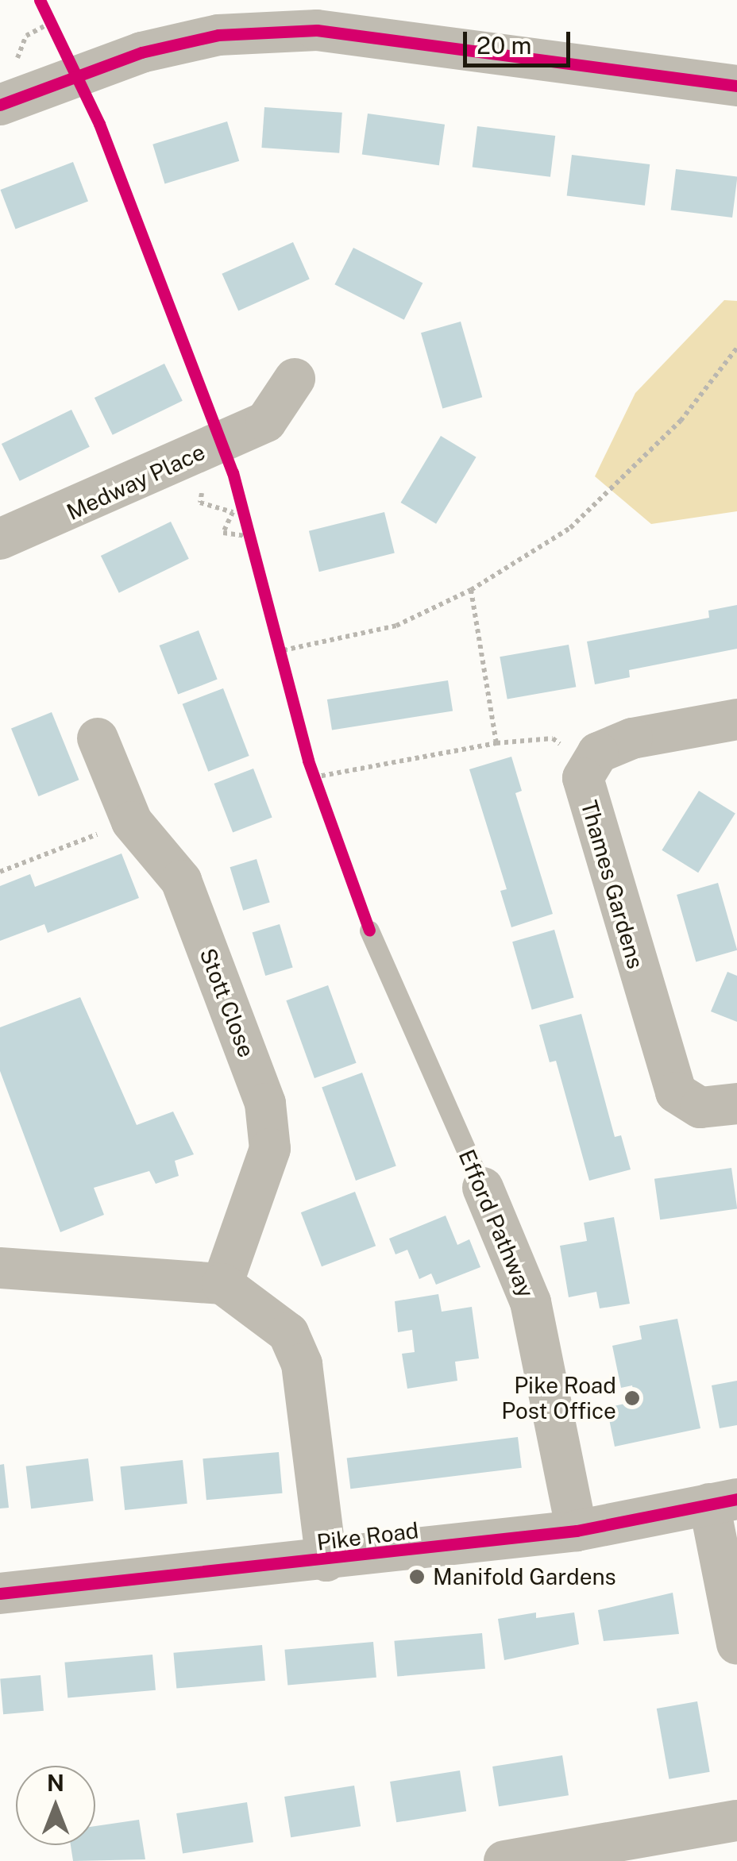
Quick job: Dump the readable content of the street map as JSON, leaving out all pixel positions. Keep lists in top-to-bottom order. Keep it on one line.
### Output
{"streets":{"street":["Medway Place","Thames Gardens","Stott Close","Efford Pathway","Pike Road"]},"crossings":[["Efford Pathway","Pike Road"]],"places":["Pike Road Post Office","Manifold Gardens"],"scale_bar":"20 m","north":"top"}
